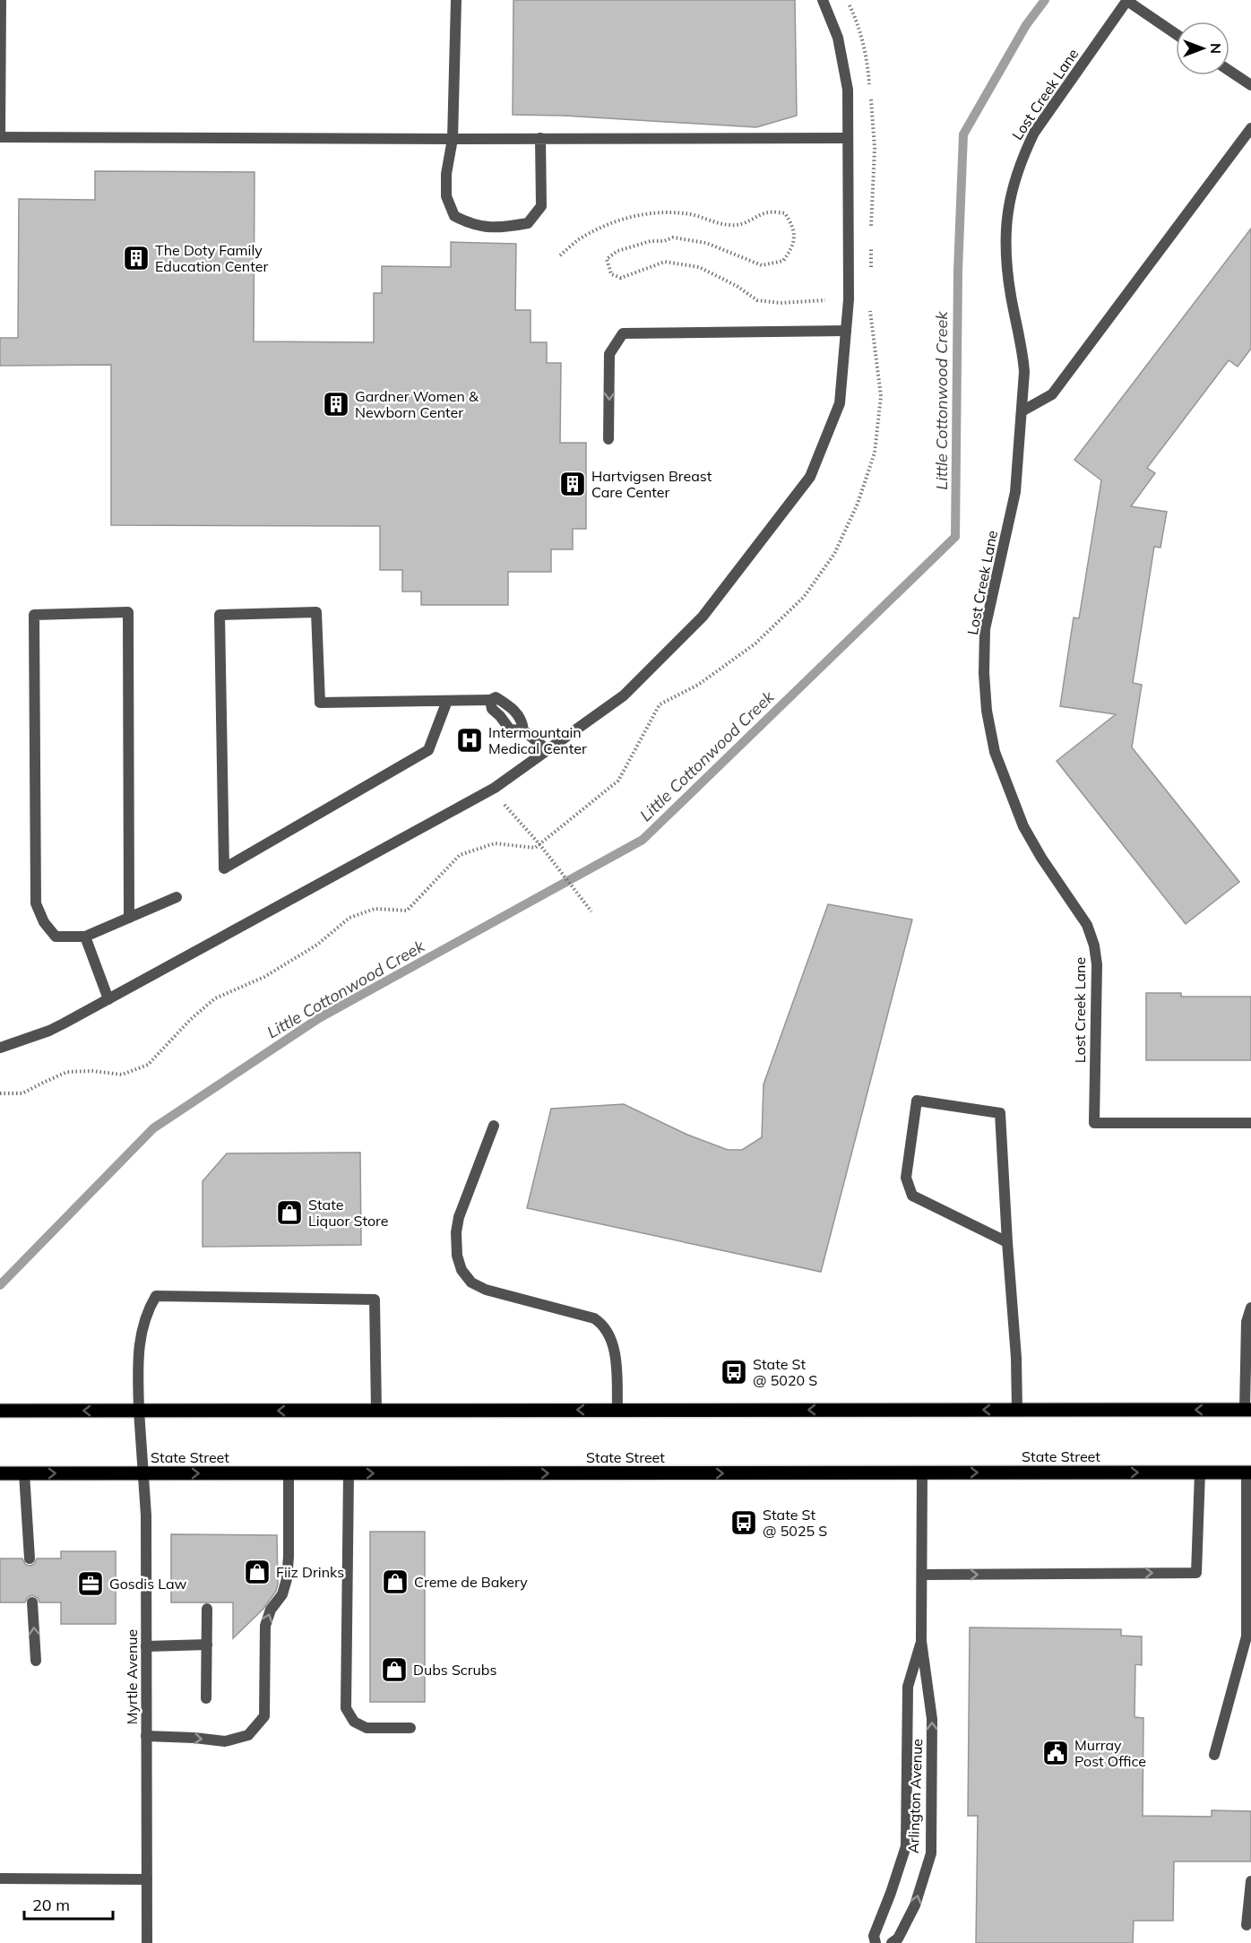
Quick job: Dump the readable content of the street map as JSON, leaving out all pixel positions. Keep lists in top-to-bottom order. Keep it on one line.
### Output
{"streets":{"main road":["State Street"],"street":["Lost Creek Lane","Myrtle Avenue","Arlington Avenue"]},"crossings":[["State Street","Myrtle Avenue"],["State Street","Arlington Avenue"]],"water":["Little Cottonwood Creek"],"places":{"building":["The Doty Family Education Center","Gardner Women & Newborn Center","Hartvigsen Breast Care Center"],"hospital":["Intermountain Medical Center"],"shop":["State Liquor Store","Fiiz Drinks","Creme de Bakery","Dubs Scrubs"],"bus stop":["State St @ 5020 S","State St @ 5025 S"],"office":["Gosdis Law"],"public building":["Murray Post Office"]},"scale_bar":"20 m","north":"right"}
